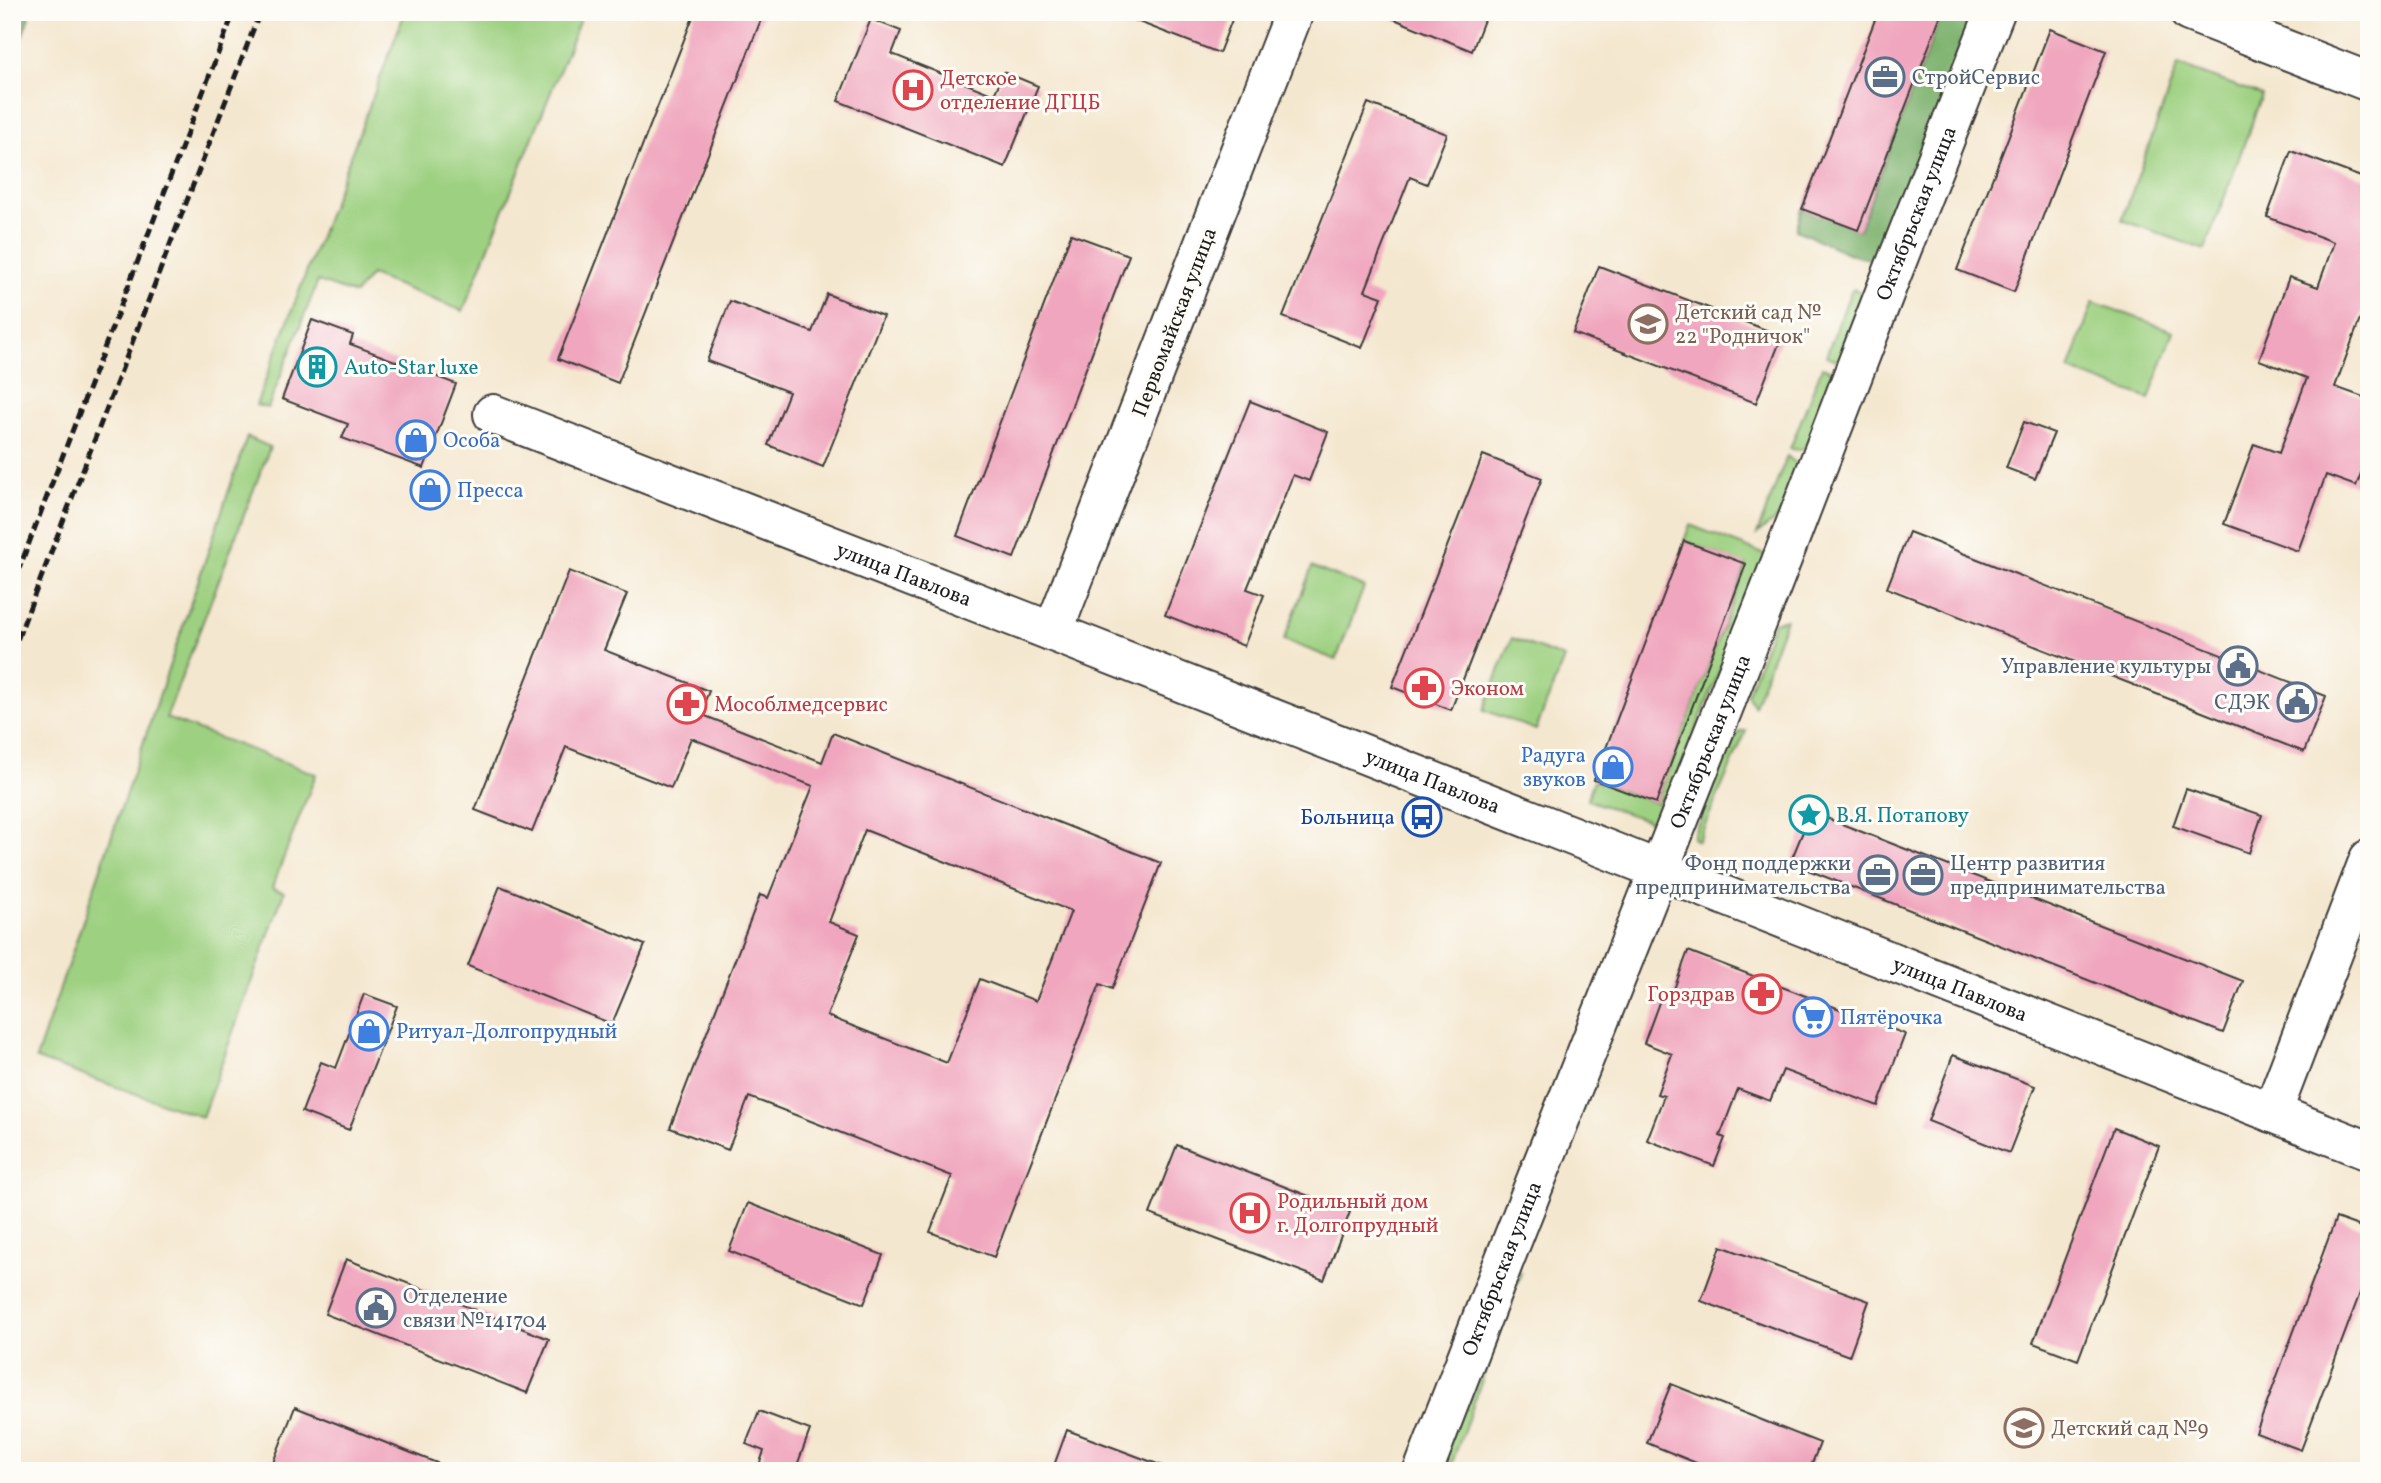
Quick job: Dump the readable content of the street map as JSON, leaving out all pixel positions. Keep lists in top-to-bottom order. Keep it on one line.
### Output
{"streets":{"street":["Октябрьская улица","Первомайская улица","улица Павлова"]},"crossings":[["Октябрьская улица","улица Павлова"],["Первомайская улица","улица Павлова"]],"places":{"office":["СтройСервис","Фонд поддержки предпринимательства","Центр развития предпринимательства"],"hospital":["Детское отделение ДГЦБ","Родильный дом г. Долгопрудный"],"school or university":["Детский сад № 22 \"Родничок\"","Детский сад №9"],"building":["Auto-Star luxe"],"shop":["Особа","Пресса","Радуга звуков","Ритуал-Долгопрудный"],"public building":["Управление культуры","СДЭК","Отделение связи №141704"],"pharmacy":["Эконом","Мособлмедсервис","Горздрав"],"place":["В.Я. Потапову"],"bus stop":["Больница"],"supermarket":["Пятёрочка"]}}
